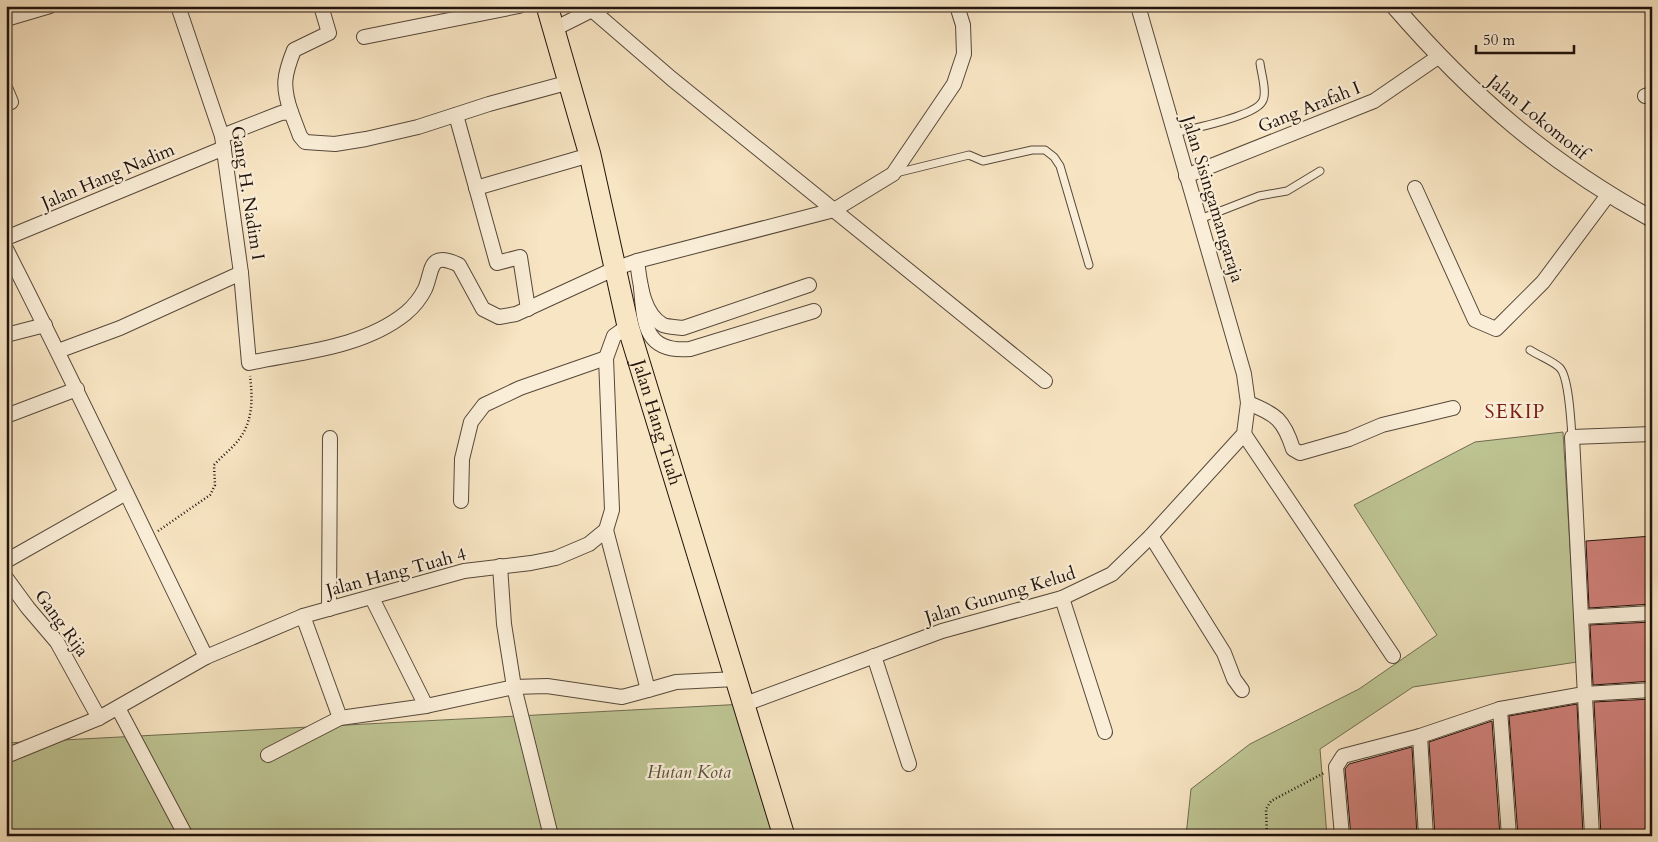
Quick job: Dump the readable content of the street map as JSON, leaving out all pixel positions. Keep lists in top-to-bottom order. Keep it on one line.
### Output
{"streets":{"main road":["Jalan Hang Tuah"],"street":["Gang Arafah I","Jalan Lokomotif","Jalan Hang Nadim","Gang H. Nadim I","Jalan Sisingamangaraja","Jalan Hang Tuah 4","Jalan Gunung Kelud","Gang Rija"]},"crossings":[["Gang Arafah I","Jalan Lokomotif"],["Gang Arafah I","Jalan Sisingamangaraja"],["Jalan Hang Nadim","Gang H. Nadim I"],["Jalan Hang Tuah","Jalan Gunung Kelud"],["Jalan Hang Tuah 4","Gang Rija"]],"districts":["SEKIP"],"parks":["Hutan Kota"],"scale_bar":"50 m"}
